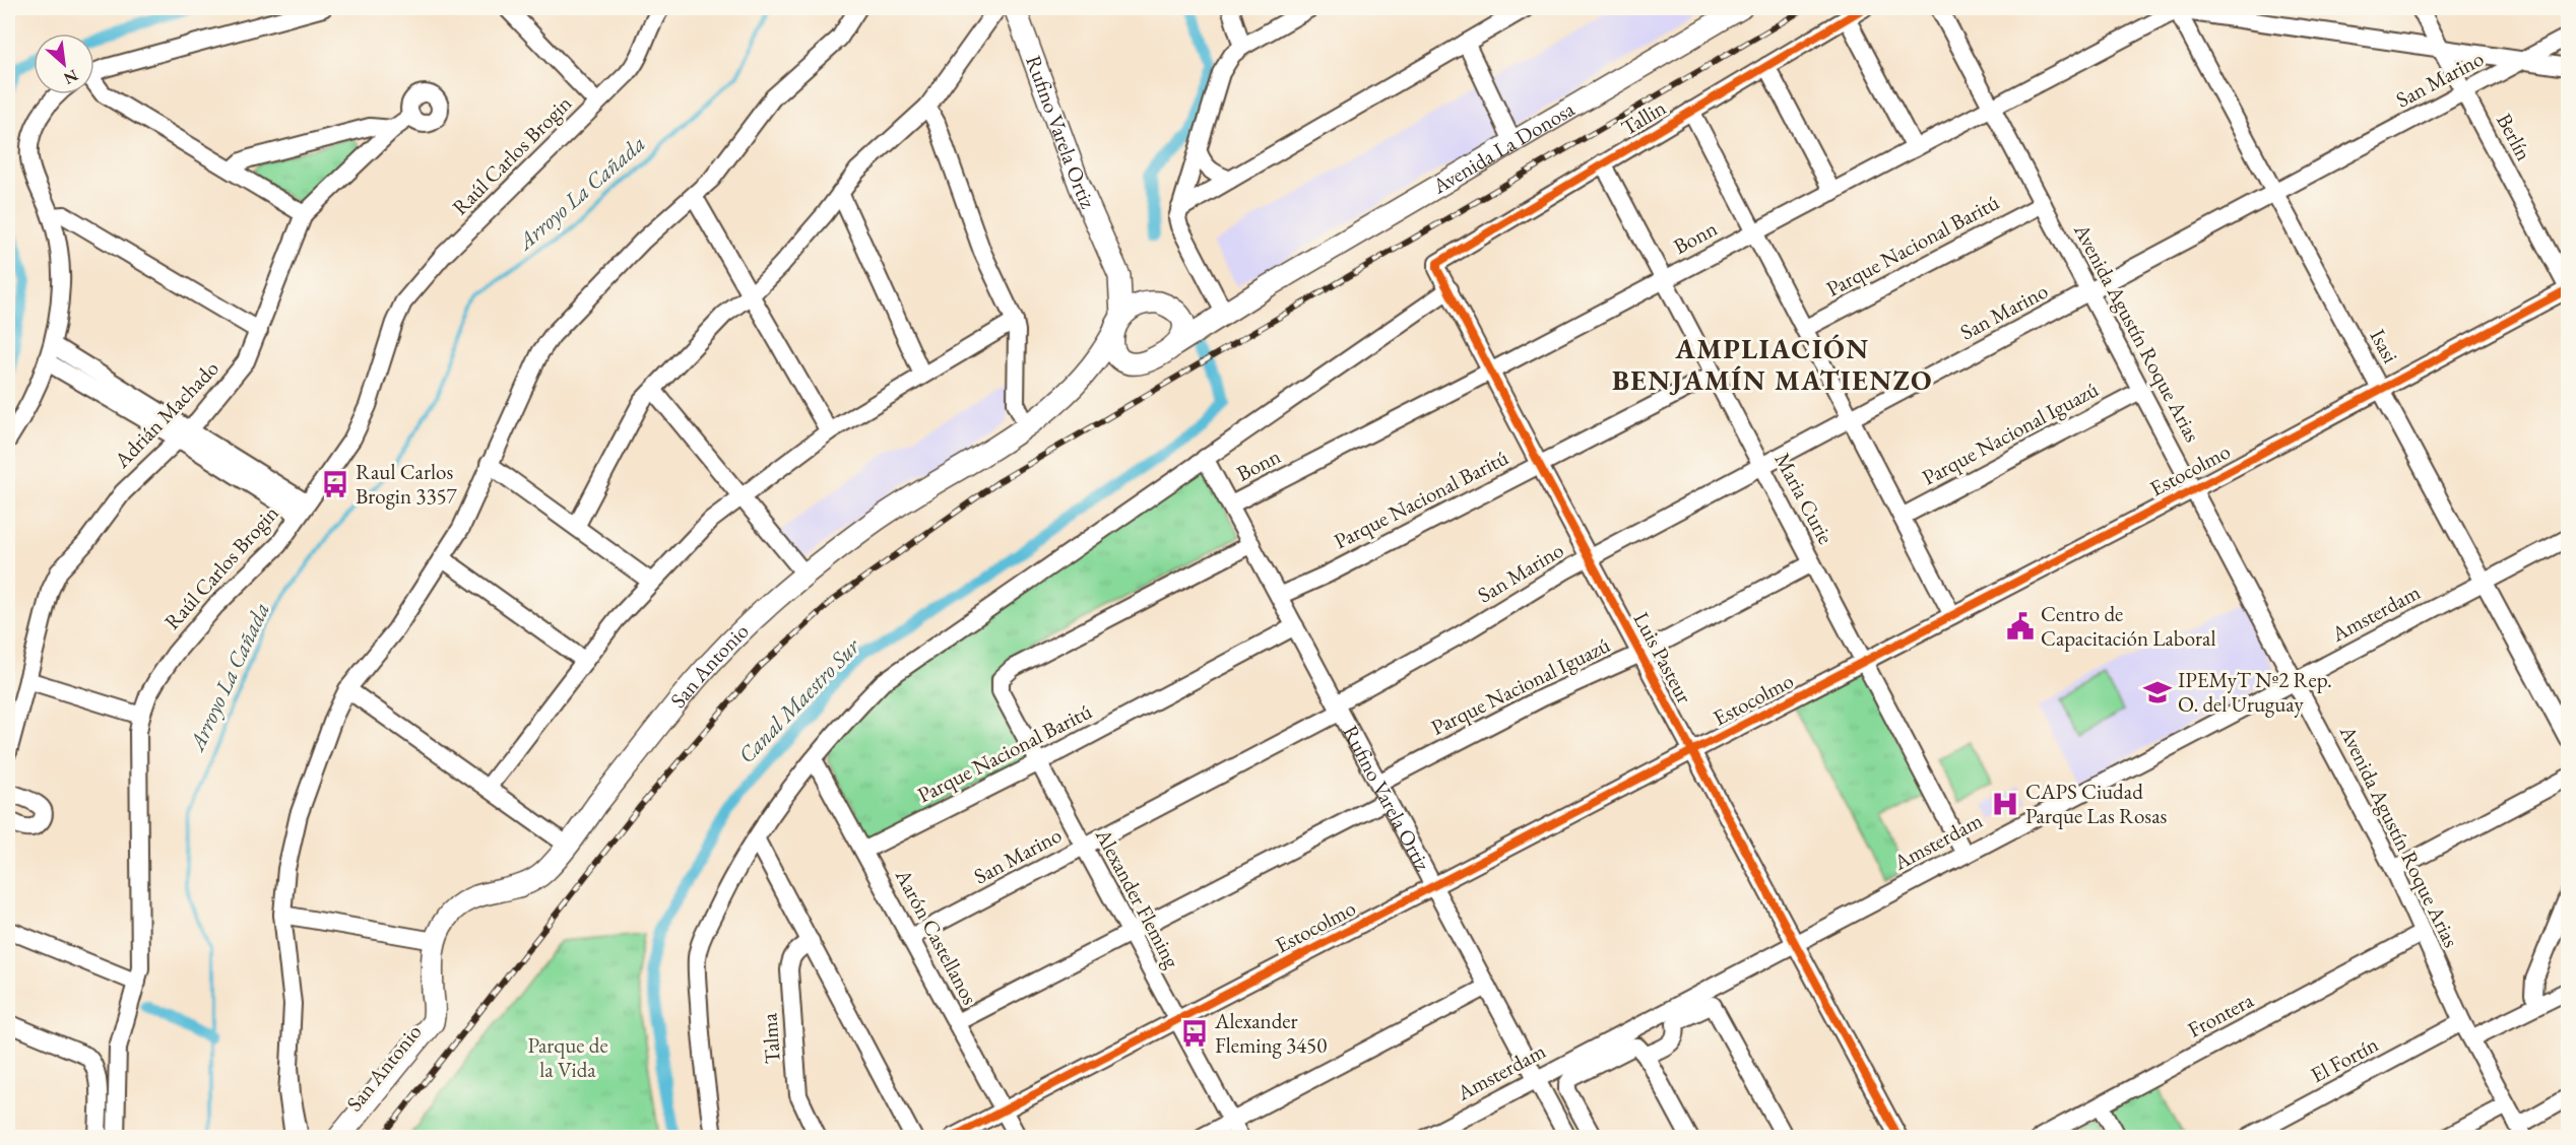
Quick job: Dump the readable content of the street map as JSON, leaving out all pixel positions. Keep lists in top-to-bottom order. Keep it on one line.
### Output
{"streets":{"main road":["Rufino Varela Ortiz","Avenida La Donosa","San Antonio"],"street":["San Marino","Tallin","Berlín","Raúl Carlos Brogin","Bonn","Parque Nacional Baritú","Avenida Agustín Roque Arias","Isasi","Adrián Machado","Parque Nacional Iguazú","Estocolmo","Maria Curie","Amsterdam","Luis Pasteur","Alexander Fleming","Aarón Castellanos","Frontera","Talma","El Fortín"]},"crossings":[["San Marino","Rufino Varela Ortiz"],["San Marino","Berlín"],["San Marino","Avenida Agustín Roque Arias"],["San Marino","Isasi"],["San Marino","Maria Curie"],["San Marino","Luis Pasteur"],["San Marino","Alexander Fleming"],["San Marino","Aarón Castellanos"],["Tallin","Maria Curie"],["Tallin","Luis Pasteur"],["Rufino Varela Ortiz","Avenida La Donosa"],["Rufino Varela Ortiz","Bonn"],["Rufino Varela Ortiz","Parque Nacional Baritú"],["Rufino Varela Ortiz","Parque Nacional Iguazú"],["Rufino Varela Ortiz","Estocolmo"],["Rufino Varela Ortiz","Amsterdam"],["Rufino Varela Ortiz","San Antonio"],["Rufino Varela Ortiz","Alexander Fleming"],["Berlín","Estocolmo"],["Avenida La Donosa","San Antonio"],["Bonn","Avenida Agustín Roque Arias"],["Bonn","Isasi"],["Bonn","Maria Curie"],["Bonn","Luis Pasteur"],["Parque Nacional Baritú","Avenida Agustín Roque Arias"],["Parque Nacional Baritú","Maria Curie"],["Parque Nacional Baritú","Luis Pasteur"],["Parque Nacional Baritú","Alexander Fleming"],["Parque Nacional Baritú","Aarón Castellanos"],["Avenida Agustín Roque Arias","Parque Nacional Iguazú"],["Avenida Agustín Roque Arias","Estocolmo"],["Avenida Agustín Roque Arias","Amsterdam"],["Avenida Agustín Roque Arias","Frontera"],["Avenida Agustín Roque Arias","El Fortín"],["Isasi","Estocolmo"],["Isasi","Amsterdam"],["Parque Nacional Iguazú","Maria Curie"],["Parque Nacional Iguazú","Luis Pasteur"],["Estocolmo","Maria Curie"],["Estocolmo","Luis Pasteur"],["Estocolmo","Alexander Fleming"],["Estocolmo","Aarón Castellanos"],["Maria Curie","Amsterdam"],["Amsterdam","Luis Pasteur"]],"districts":["AMPLIACIÓN BENJAMÍN MATIENZO"],"water":["Arroyo La Cañada","Canal Maestro Sur"],"parks":["Parque de la Vida"],"places":{"bus stop":["Raul Carlos Brogin 3357","Alexander Fleming 3450"],"public building":["Centro de Capacitación Laboral"],"school or university":["IPEMyT Nº2 Rep. O. del Uruguay"],"hospital":["CAPS Ciudad Parque Las Rosas"]},"north":"bottom right"}
